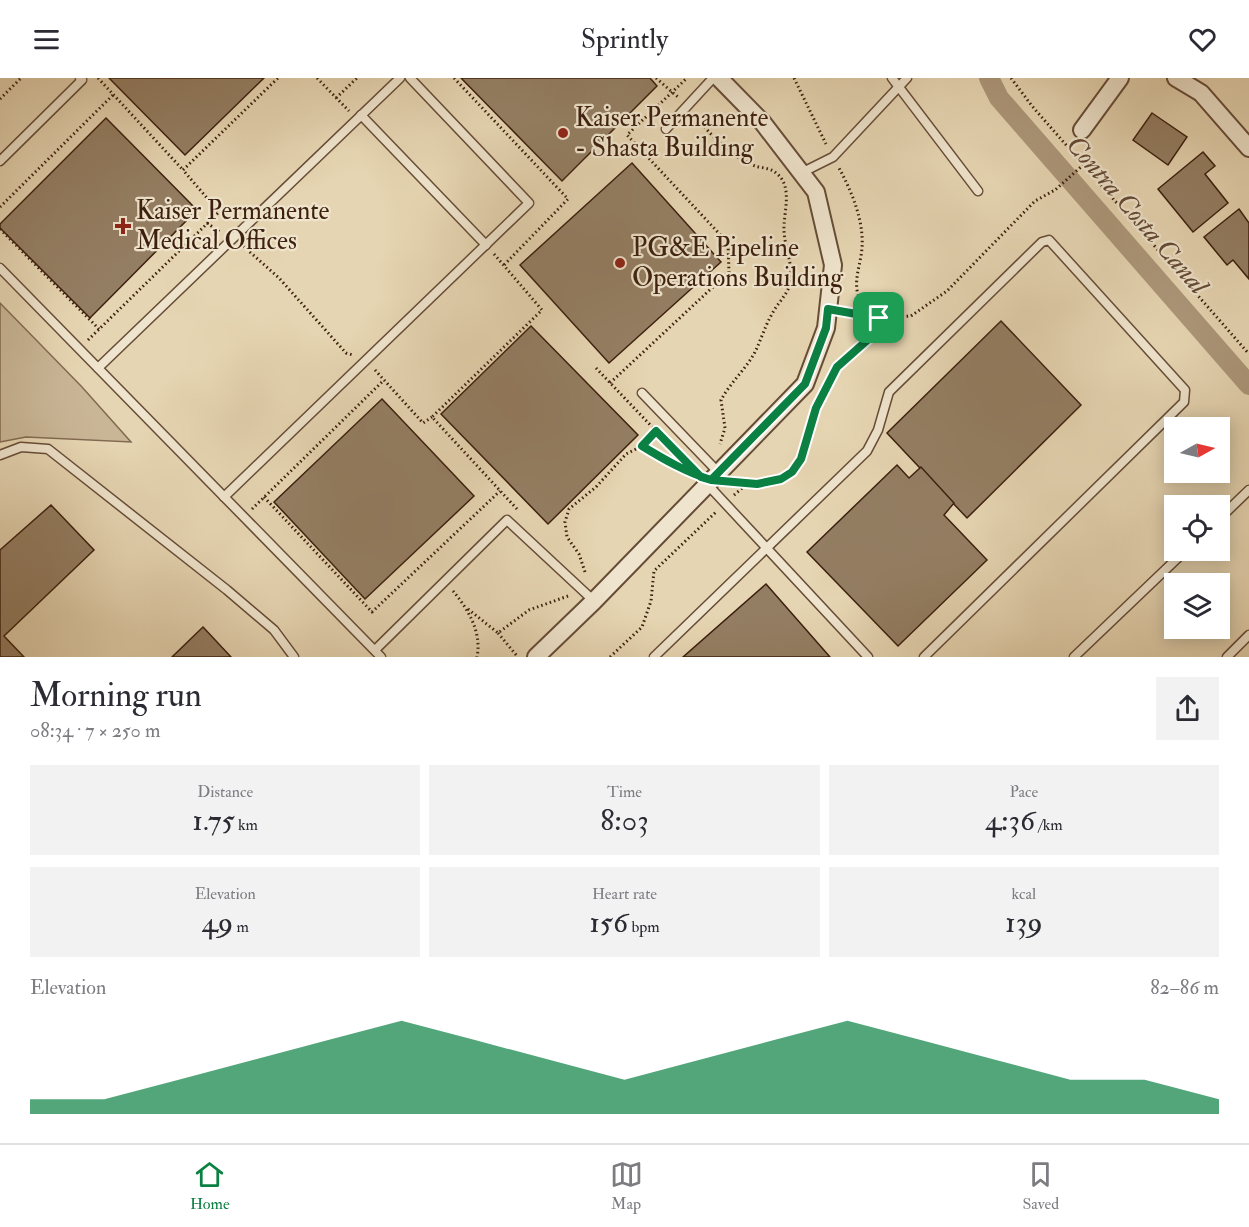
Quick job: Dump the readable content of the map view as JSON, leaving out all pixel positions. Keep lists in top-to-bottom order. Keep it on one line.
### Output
{"water":["Contra Costa Canal"],"places":{"other":["Kaiser Permanente - Shasta Building","PG&E Pipeline Operations Building"],"health":["Kaiser Permanente Medical Offices"]},"north":"right","page":{"header":"Sprintly","heading":["Morning run","08:34 · 7 × 250 m"],"stats":[["Distance","1.75 km"],["Time","8:03"],["Pace","4:36 /km"],["Elevation","49 m"],["Heart rate","156 bpm"],["kcal","139"]],"chart":["Elevation","82–86 m"],"tabs":["Home","Map","Saved"]}}
